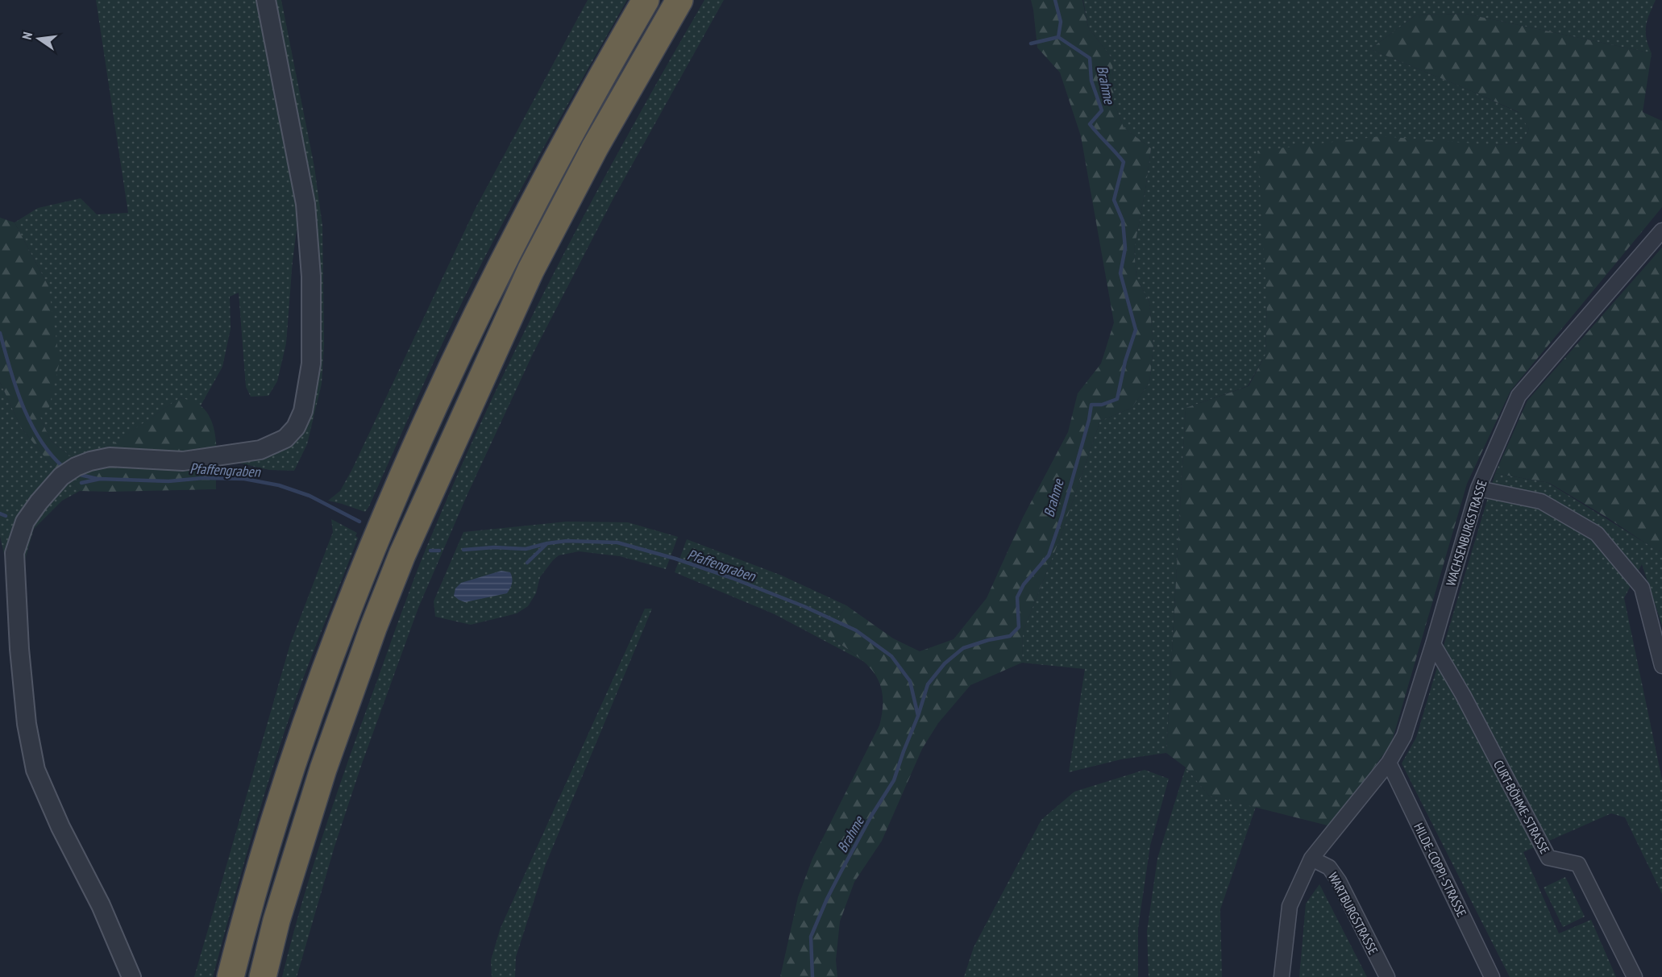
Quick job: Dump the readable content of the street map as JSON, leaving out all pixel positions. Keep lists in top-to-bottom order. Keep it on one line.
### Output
{"streets":{"street":["WACHSENBURGSTRASSE","CURT-BÖHME-STRASSE","HILDE-COPPI-STRASSE","WARTBURGSTRASSE"]},"crossings":[["WACHSENBURGSTRASSE","CURT-BÖHME-STRASSE"],["WACHSENBURGSTRASSE","HILDE-COPPI-STRASSE"],["WACHSENBURGSTRASSE","WARTBURGSTRASSE"]],"water":["Brahme","Pfaffengraben"],"north":"left"}
